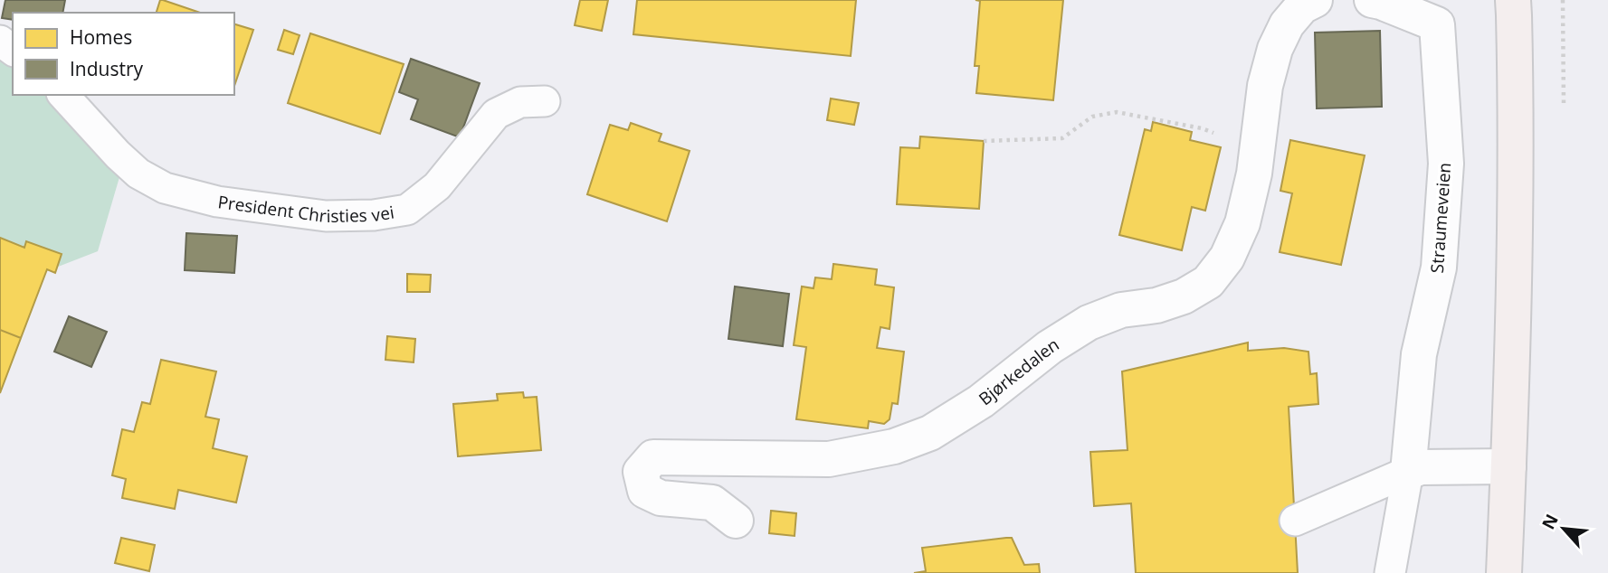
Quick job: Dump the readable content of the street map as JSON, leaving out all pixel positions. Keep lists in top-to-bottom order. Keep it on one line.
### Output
{"streets":{"street":["Straumeveien","Bjørkedalen"],"lane":["President Christies vei"]},"legend":["Homes","Industry"],"north":"top left"}
